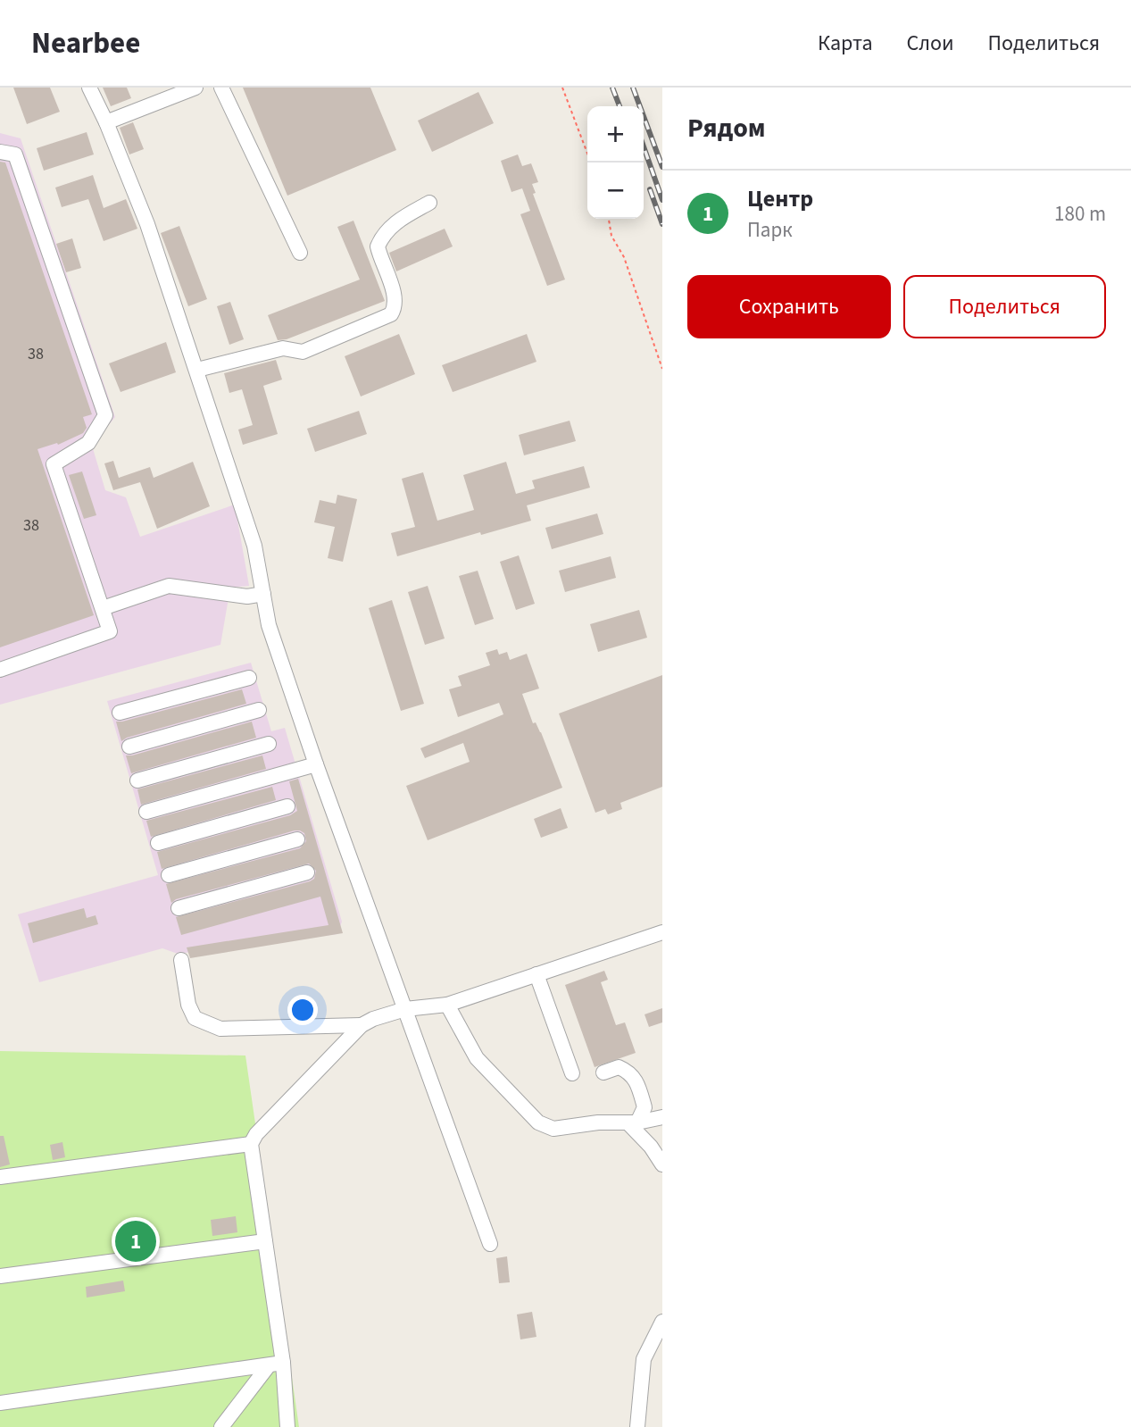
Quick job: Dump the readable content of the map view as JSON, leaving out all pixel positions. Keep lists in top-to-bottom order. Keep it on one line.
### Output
{"house_numbers":["38","38"],"page":{"header":"Nearbee","nav":["Карта","Слои","Поделиться"],"heading":"Рядом","map_buttons":["+","−"],"list":[{"mark":"1","name":"Центр","note":"Парк","value":"180 m"}],"buttons":["Сохранить","Поделиться"],"pins":"1"}}
